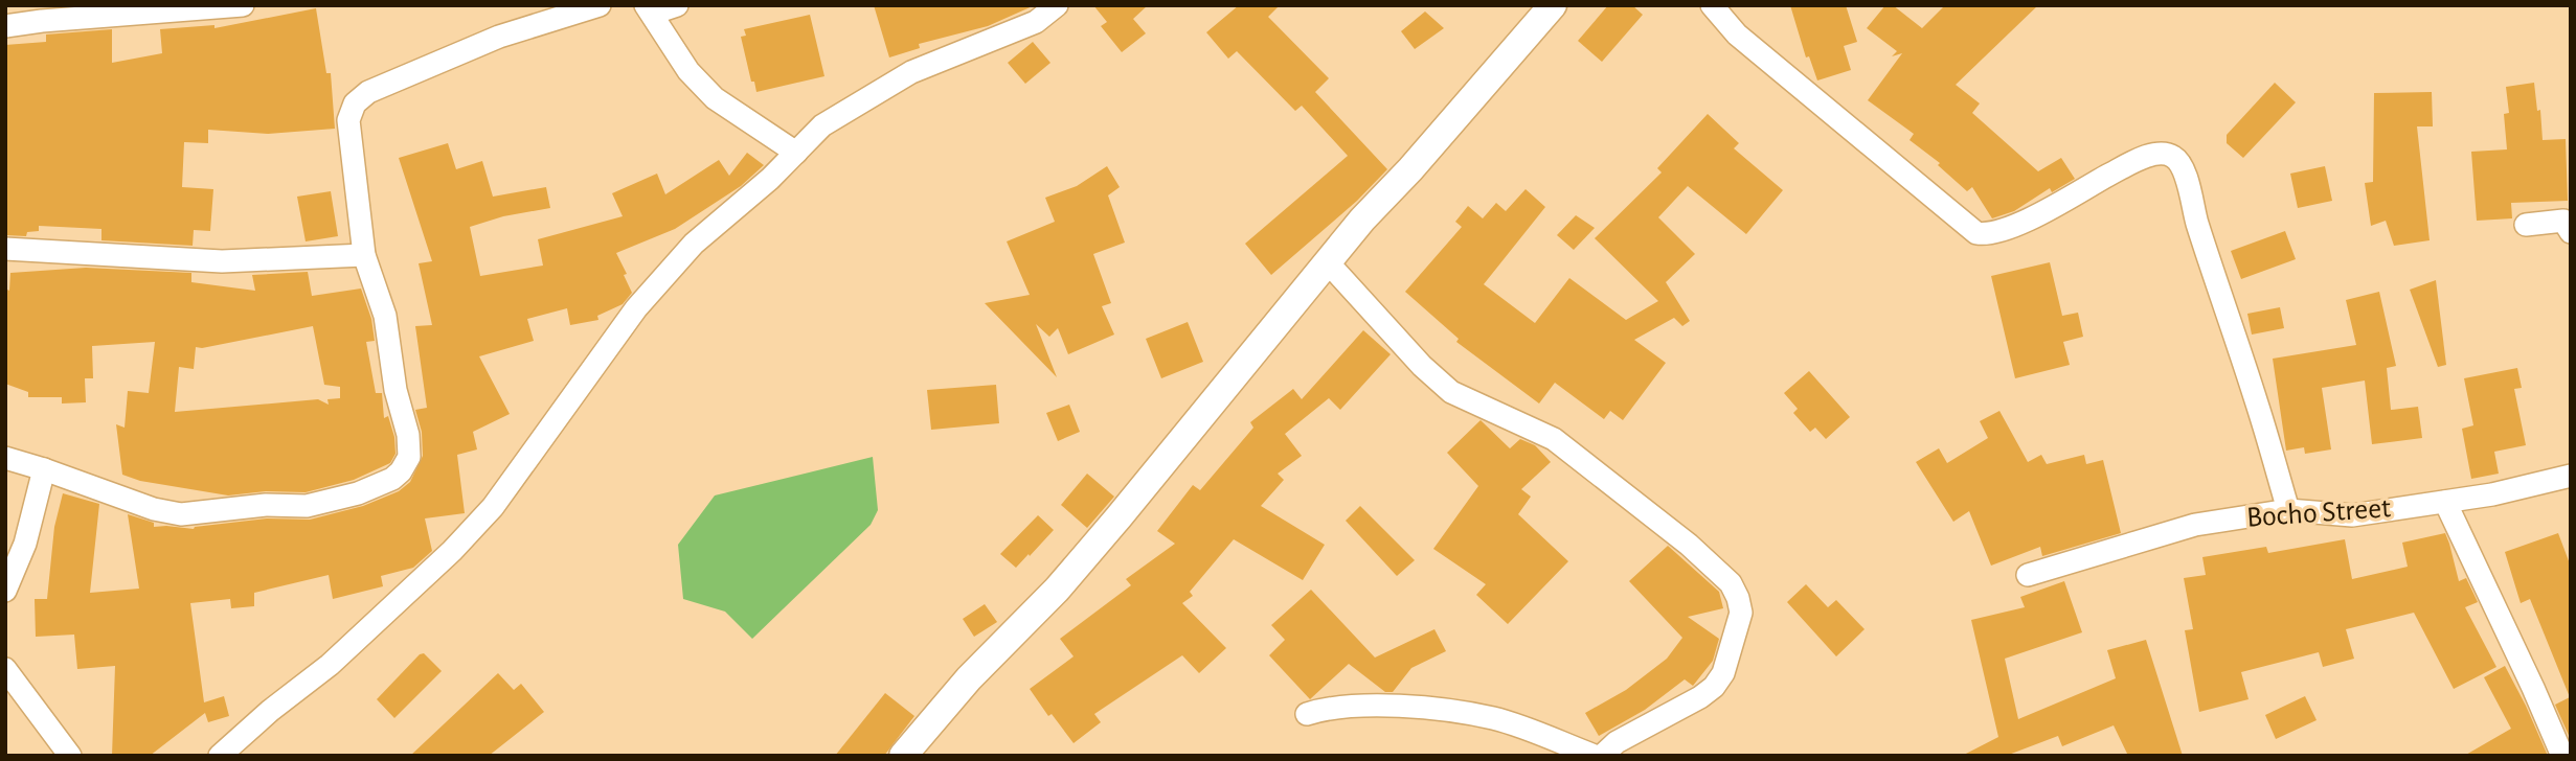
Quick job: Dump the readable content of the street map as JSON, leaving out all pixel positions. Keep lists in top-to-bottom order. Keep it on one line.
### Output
{"streets":{"street":["Bocho Street"]}}
